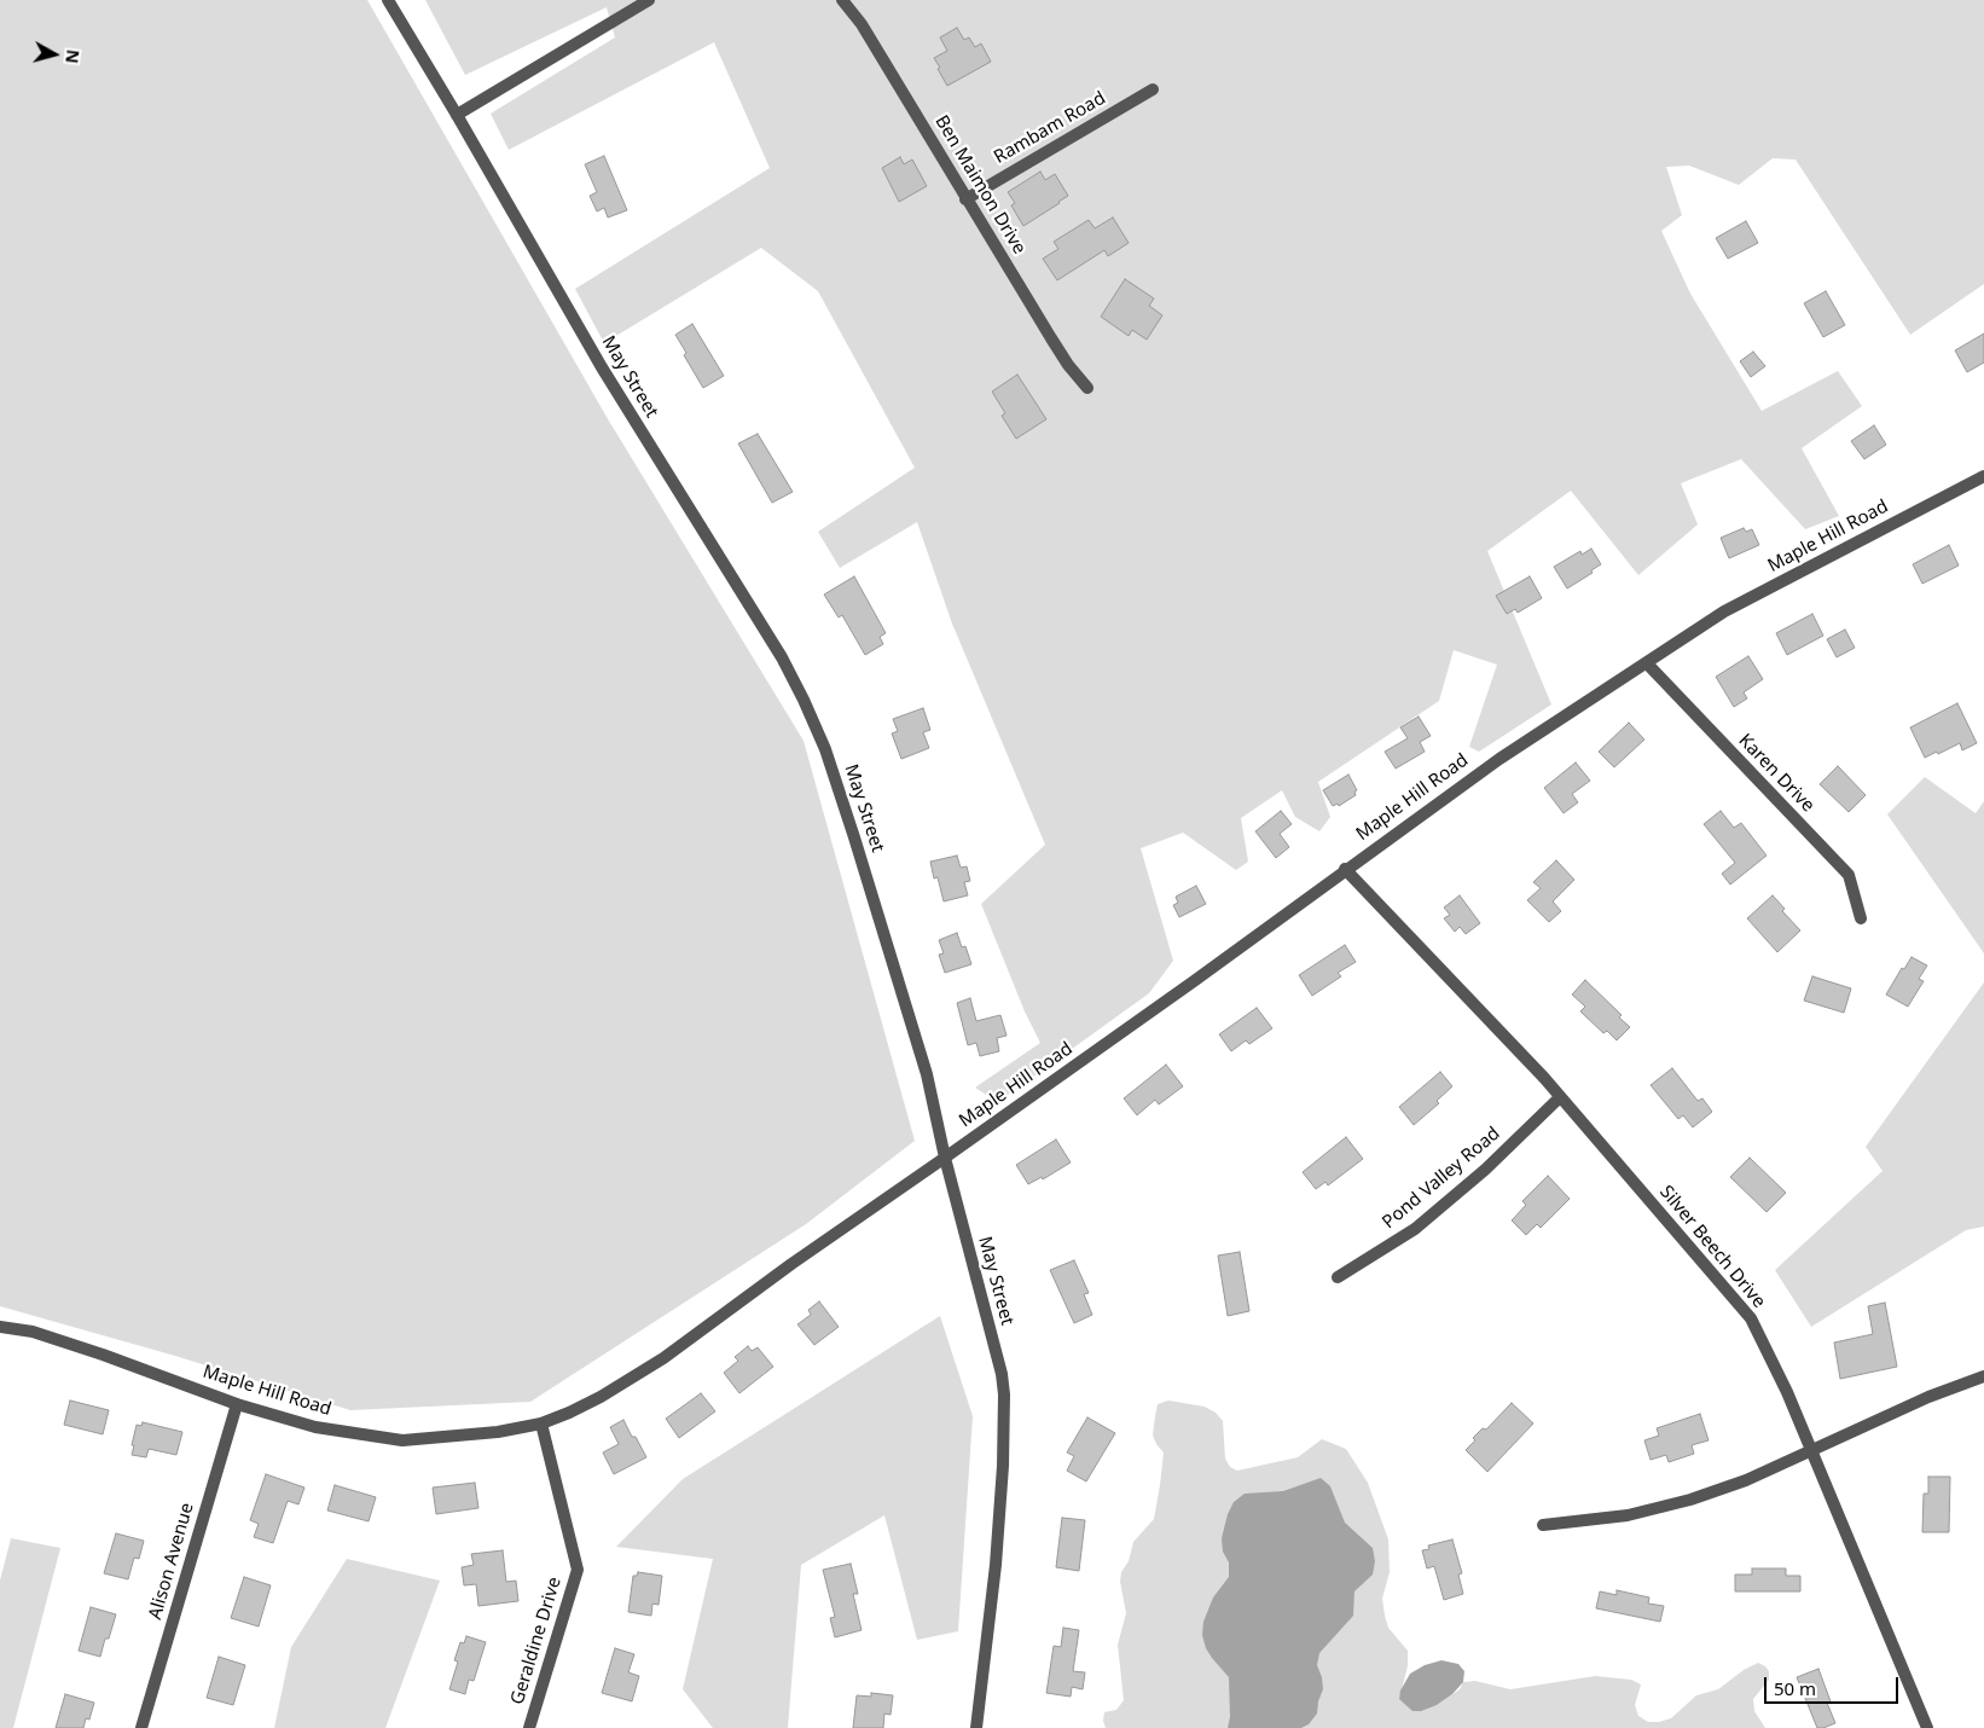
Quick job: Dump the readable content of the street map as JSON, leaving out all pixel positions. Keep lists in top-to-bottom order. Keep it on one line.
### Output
{"streets":{"street":["Rambam Road","Ben Maimon Drive","May Street","Maple Hill Road","Karen Drive","Pond Valley Road","Silver Beech Drive","Alison Avenue","Geraldine Drive"]},"crossings":[["Rambam Road","Ben Maimon Drive"],["May Street","Maple Hill Road"],["Maple Hill Road","Karen Drive"],["Maple Hill Road","Silver Beech Drive"],["Maple Hill Road","Alison Avenue"],["Maple Hill Road","Geraldine Drive"],["Pond Valley Road","Silver Beech Drive"]],"scale_bar":"50 m","north":"right"}
